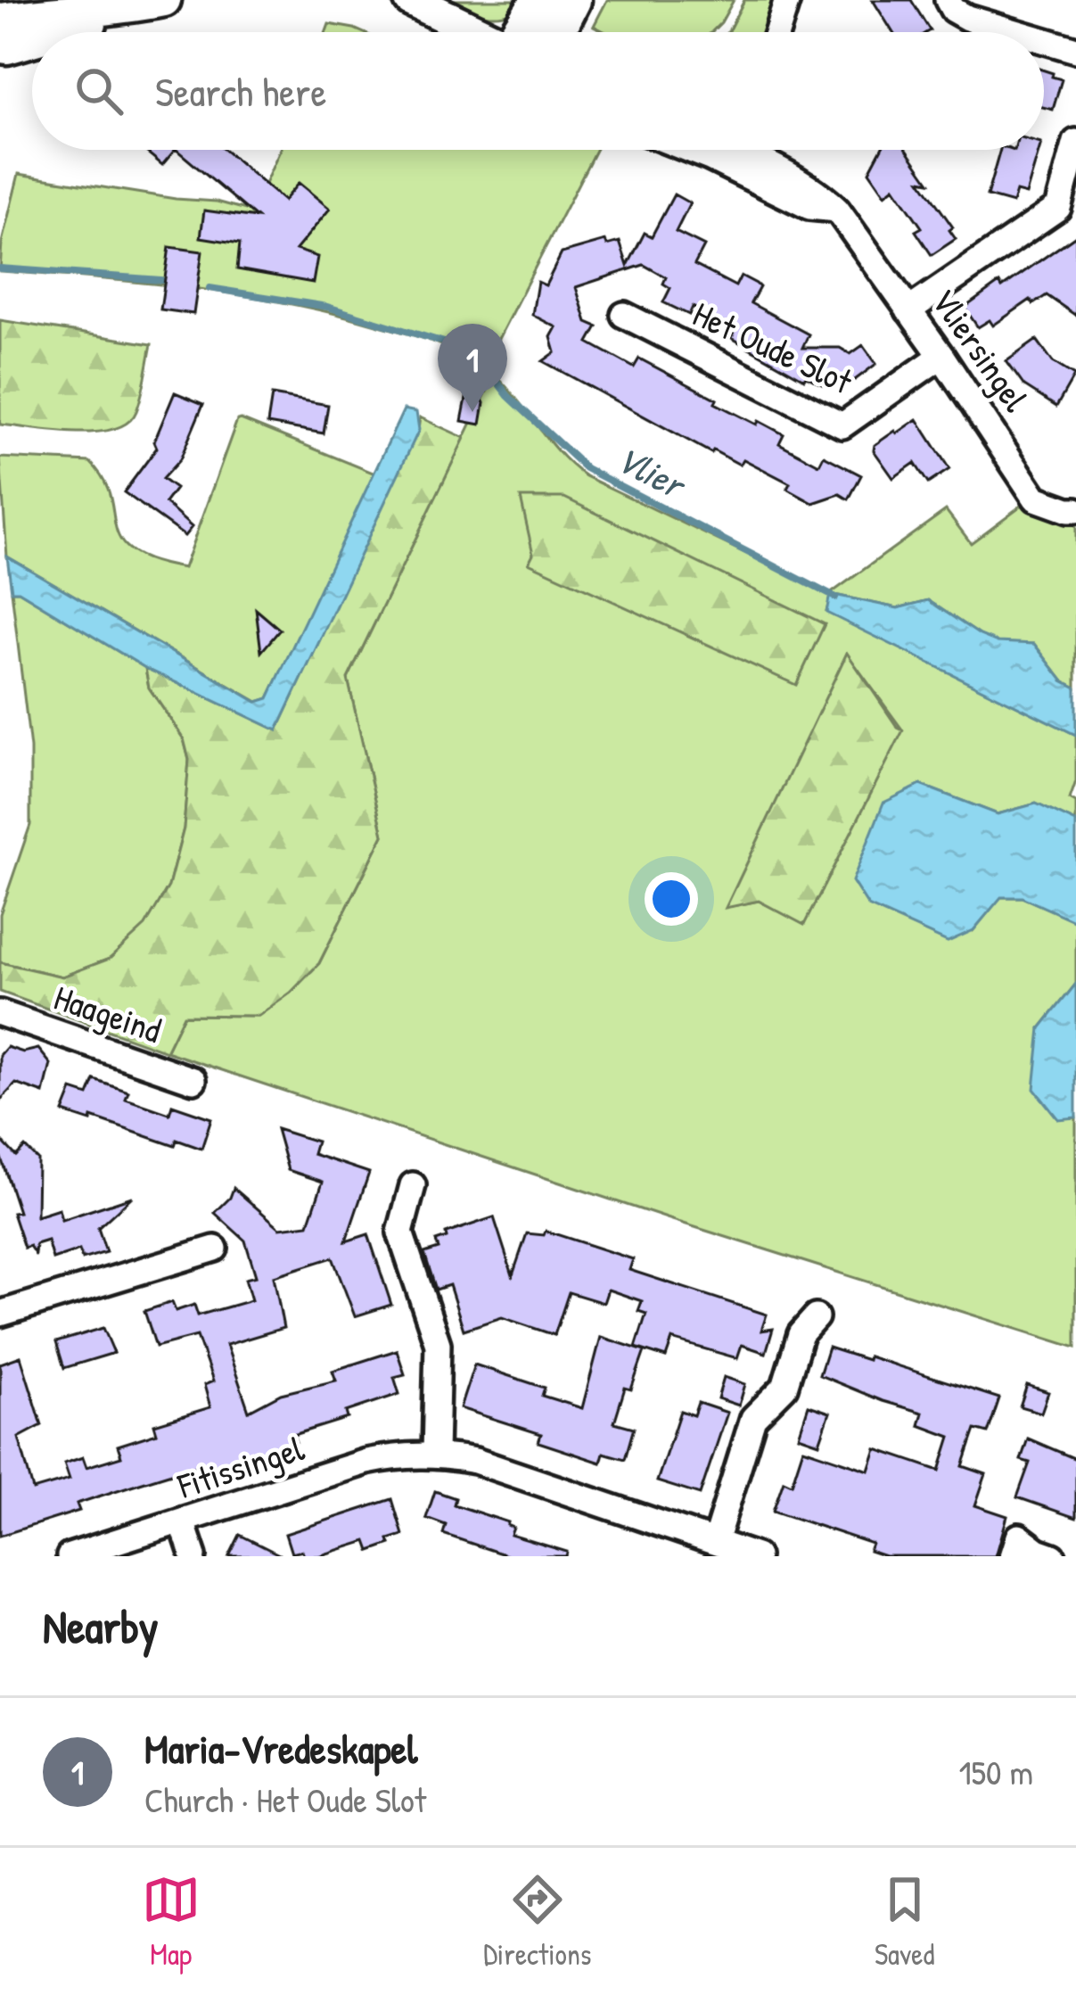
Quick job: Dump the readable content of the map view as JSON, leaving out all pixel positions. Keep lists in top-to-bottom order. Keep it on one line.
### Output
{"streets":{"street":["Het Oude Slot","Vliersingel","Haageind","Fitissingel"]},"crossings":[["Het Oude Slot","Vliersingel"]],"water":["Vlier"],"page":{"search":"Search here","pins":"1","heading":"Nearby","list":[{"mark":"1","name":"Maria-Vredeskapel","note":"Church · Het Oude Slot","value":"150 m"}],"nav":["Map","Directions","Saved"]}}
